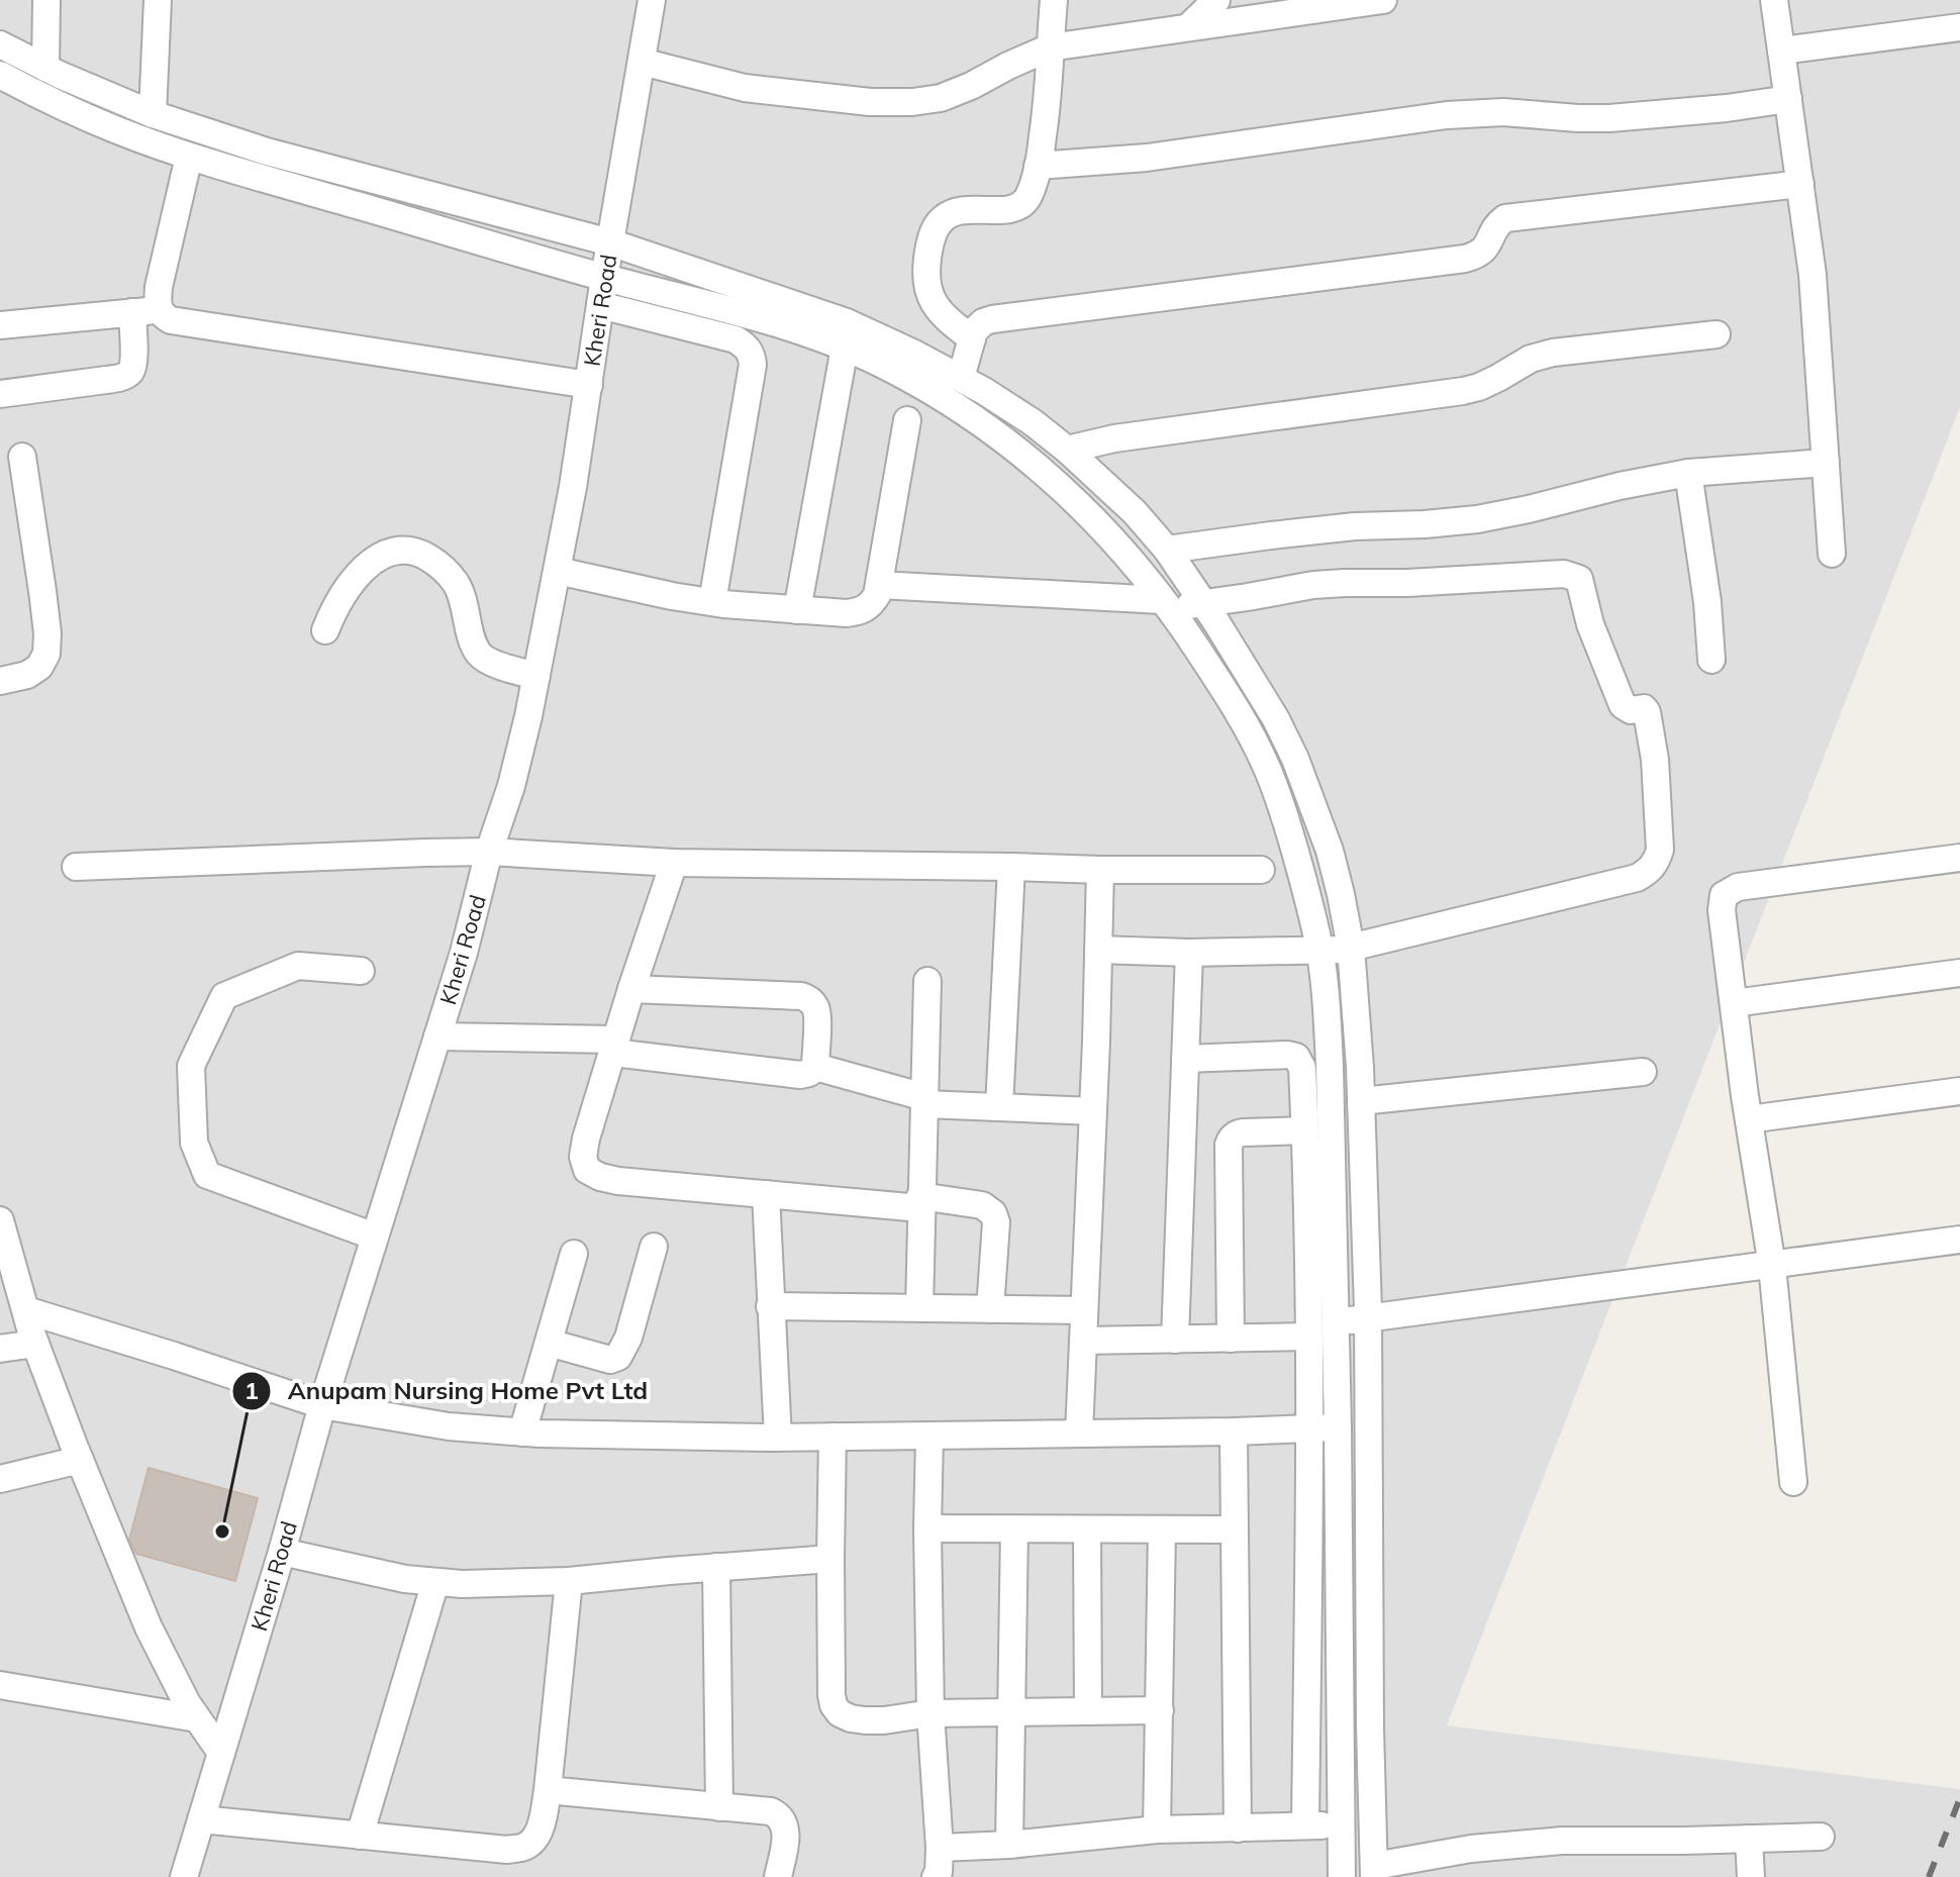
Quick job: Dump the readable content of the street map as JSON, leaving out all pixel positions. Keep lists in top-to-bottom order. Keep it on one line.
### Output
{"streets":{"street":["Kheri Road"]},"places":["Anupam Nursing Home Pvt Ltd"]}
